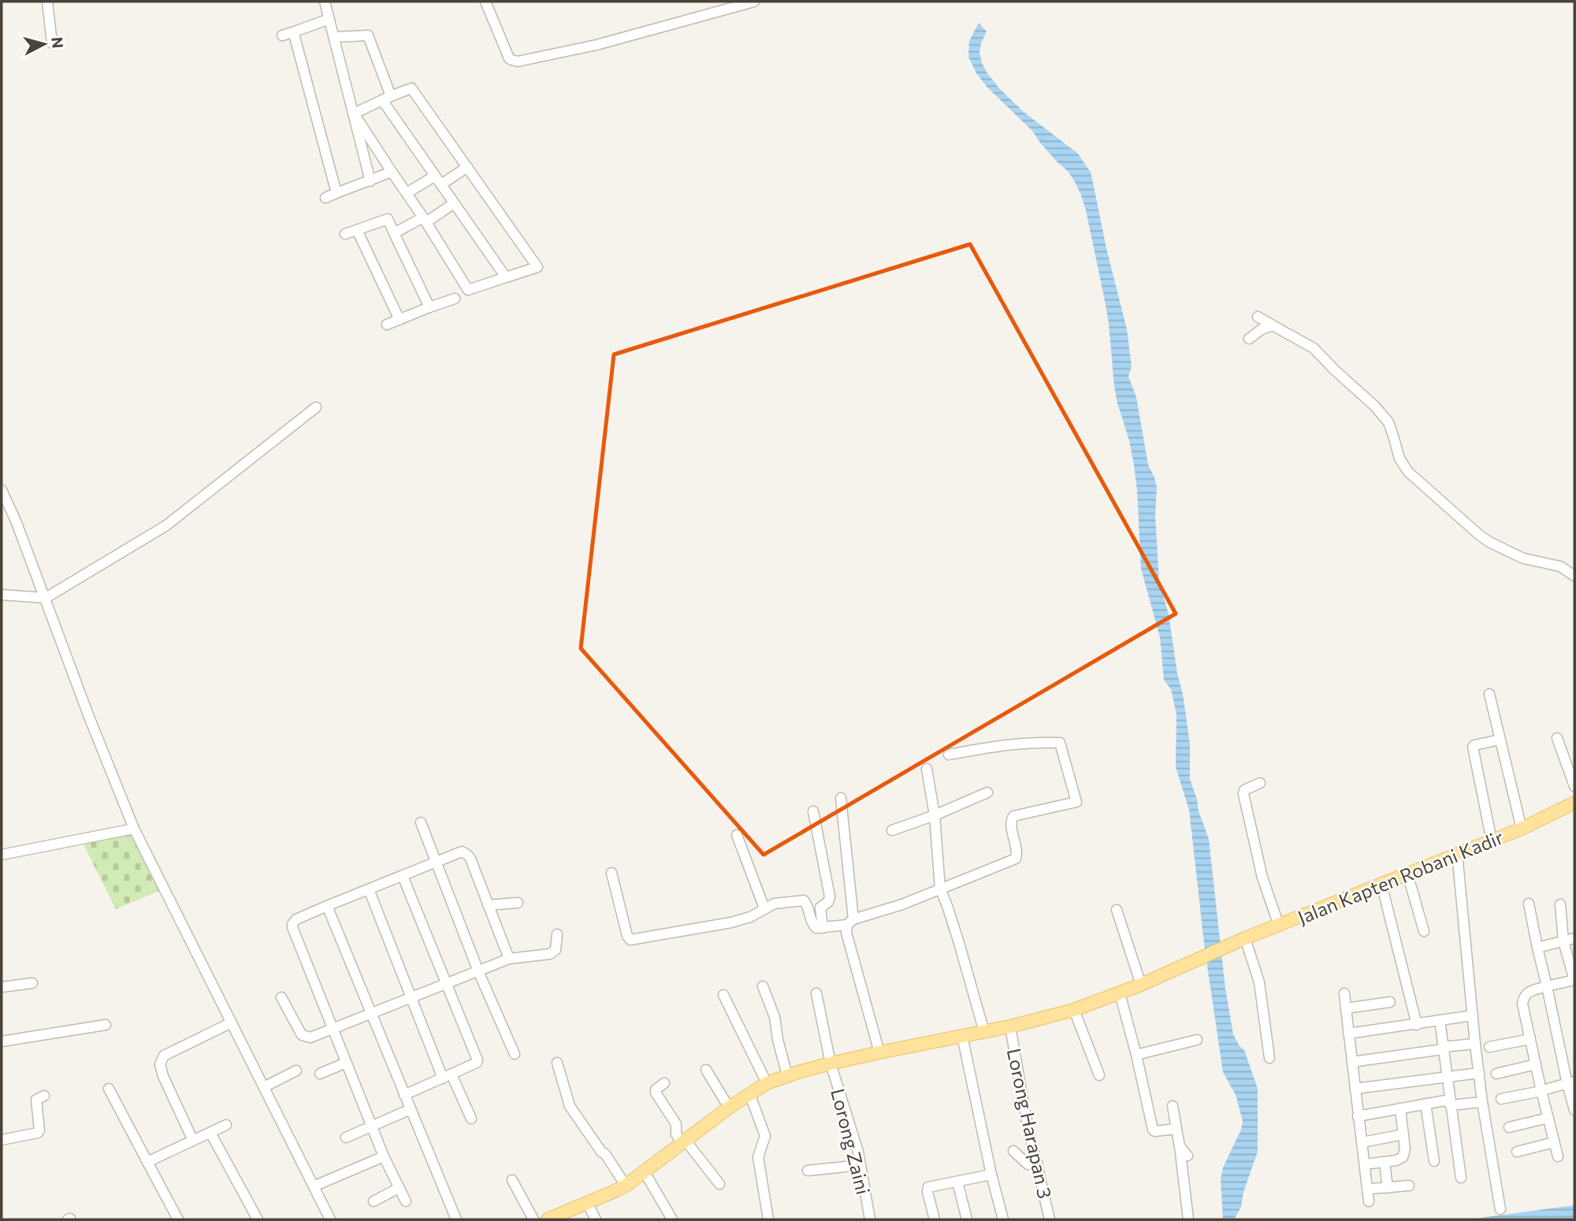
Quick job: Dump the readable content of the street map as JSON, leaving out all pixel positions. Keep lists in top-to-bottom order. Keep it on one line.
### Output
{"streets":{"main road":["Jalan Kapten Robani Kadir"],"street":["Lorong Harapan 3","Lorong Zaini"]},"crossings":[["Jalan Kapten Robani Kadir","Lorong Harapan 3"],["Jalan Kapten Robani Kadir","Lorong Zaini"]],"north":"right"}
